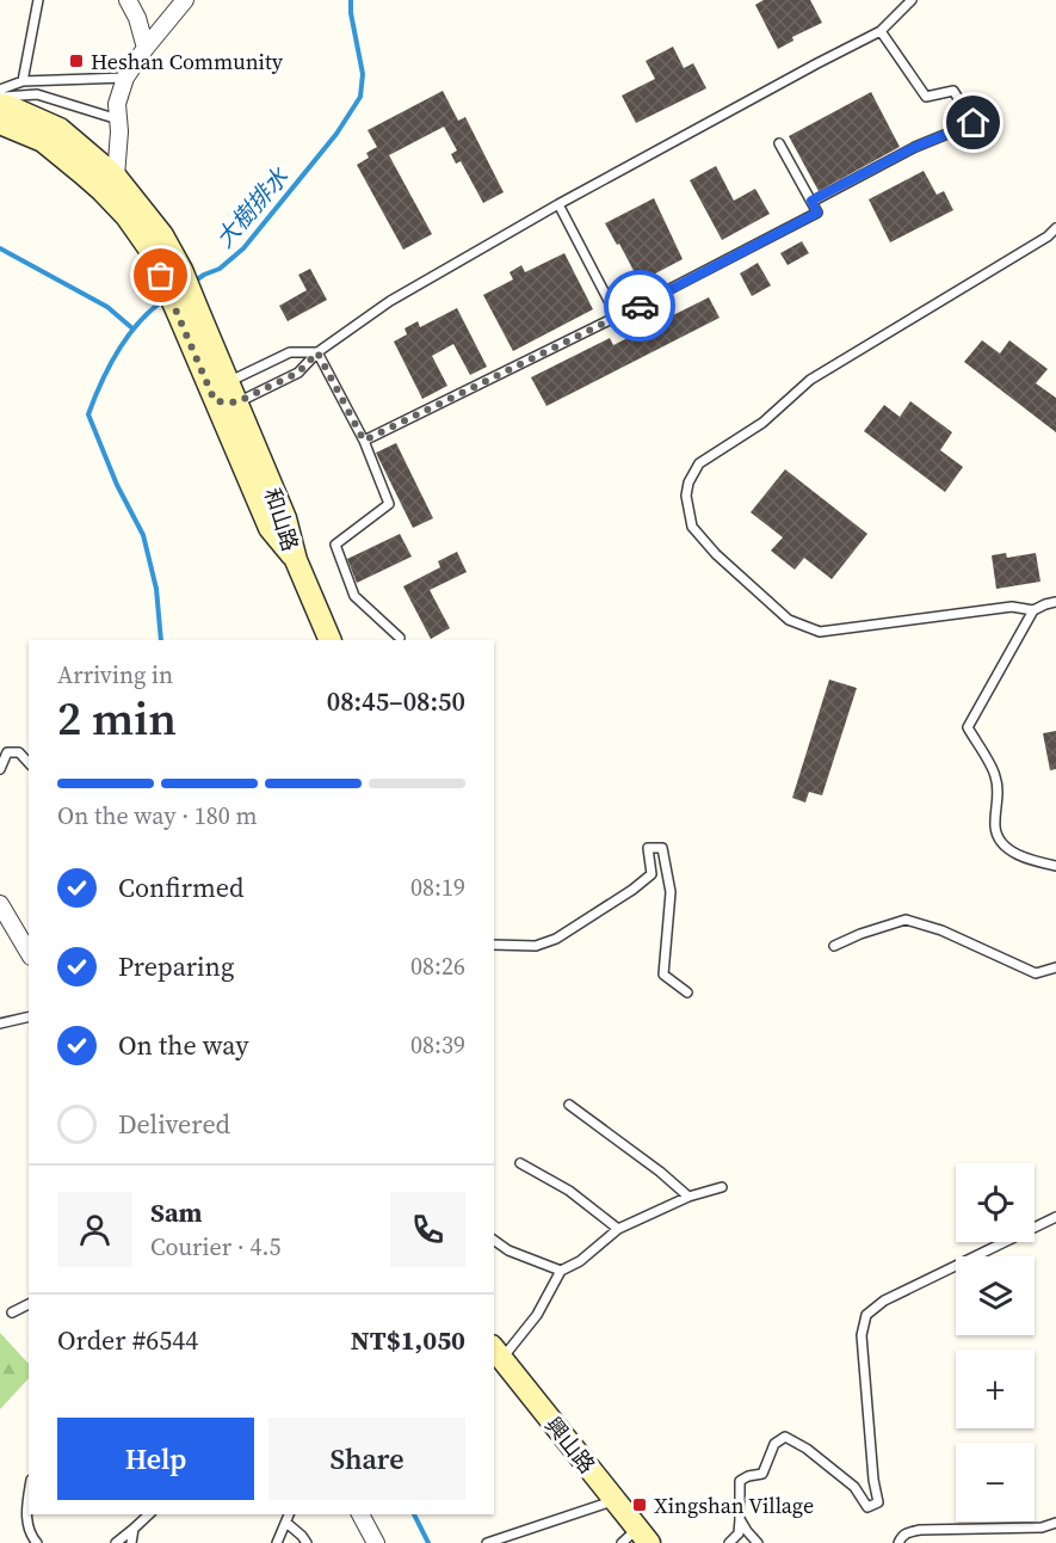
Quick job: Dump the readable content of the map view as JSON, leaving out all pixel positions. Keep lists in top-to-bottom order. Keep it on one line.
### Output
{"streets":{"main road":["和山路","興山路"]},"water":["大樹排水"],"places":{"transit":["Heshan Community","Xingshan Village"]},"page":{"heading":["2 min","Arriving in","08:45–08:50"],"panel":["Sam","Courier · 4.5","Order #6544","NT$1,050"],"bar":"On the way · 180 m","list":[["Confirmed","08:19"],["Preparing","08:26"],["On the way","08:39"],"Delivered"],"map_buttons":["+","−"],"buttons":["Help","Share"]}}
